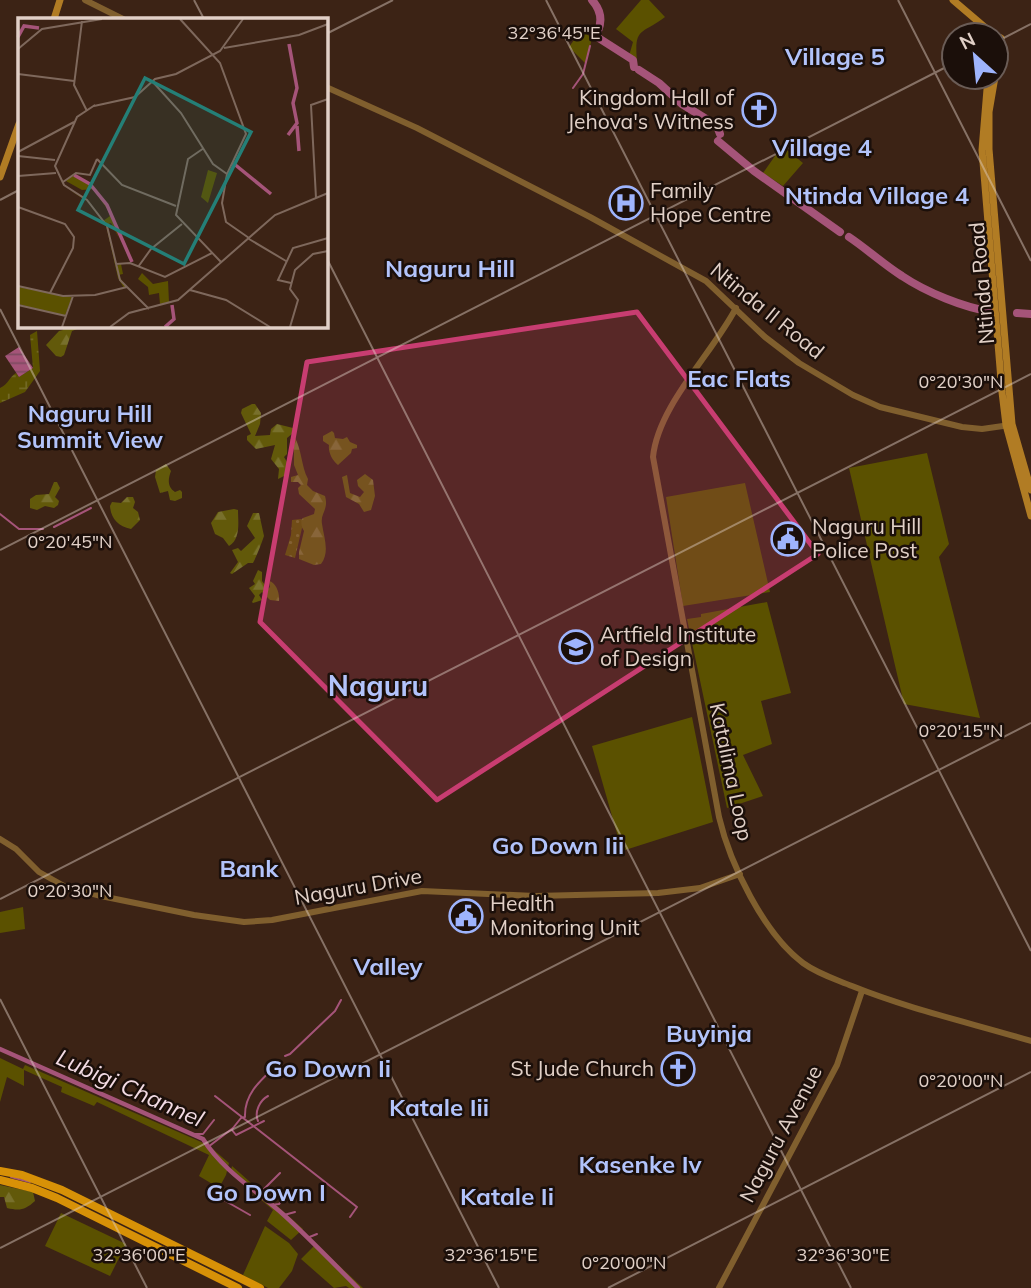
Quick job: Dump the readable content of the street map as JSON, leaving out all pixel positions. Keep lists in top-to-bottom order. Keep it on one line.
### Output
{"streets":{"main road":["Ntinda Road"],"street":["Ntinda II Road","Katalima Loop","Naguru Drive","Naguru Avenue"]},"crossings":[["Ntinda Road","Ntinda II Road"],["Ntinda II Road","Katalima Loop"],["Katalima Loop","Naguru Drive"],["Katalima Loop","Naguru Avenue"]],"districts":["Village 5","Village 4","Ntinda Village 4","Naguru Hill","Eac Flats","Naguru Hill Summit View","Naguru","Go Down Iii","Bank","Valley","Buyinja","Go Down Ii","Katale Iii","Kasenke Iv","Go Down I","Katale Ii"],"water":["Lubigi Channel"],"places":{"church":["Kingdom Hall of Jehova's Witness","St Jude Church"],"hospital":["Family Hope Centre"],"public building":["Naguru Hill Police Post","Health Monitoring Unit"],"school or university":["Artfield Institute of Design"]},"north":"top left","coordinates":["32°36'45\"E","0°20'30\"N","0°20'45\"N","0°20'15\"N","0°20'00\"N","32°36'00\"E","32°36'15\"E","32°36'30\"E"]}
